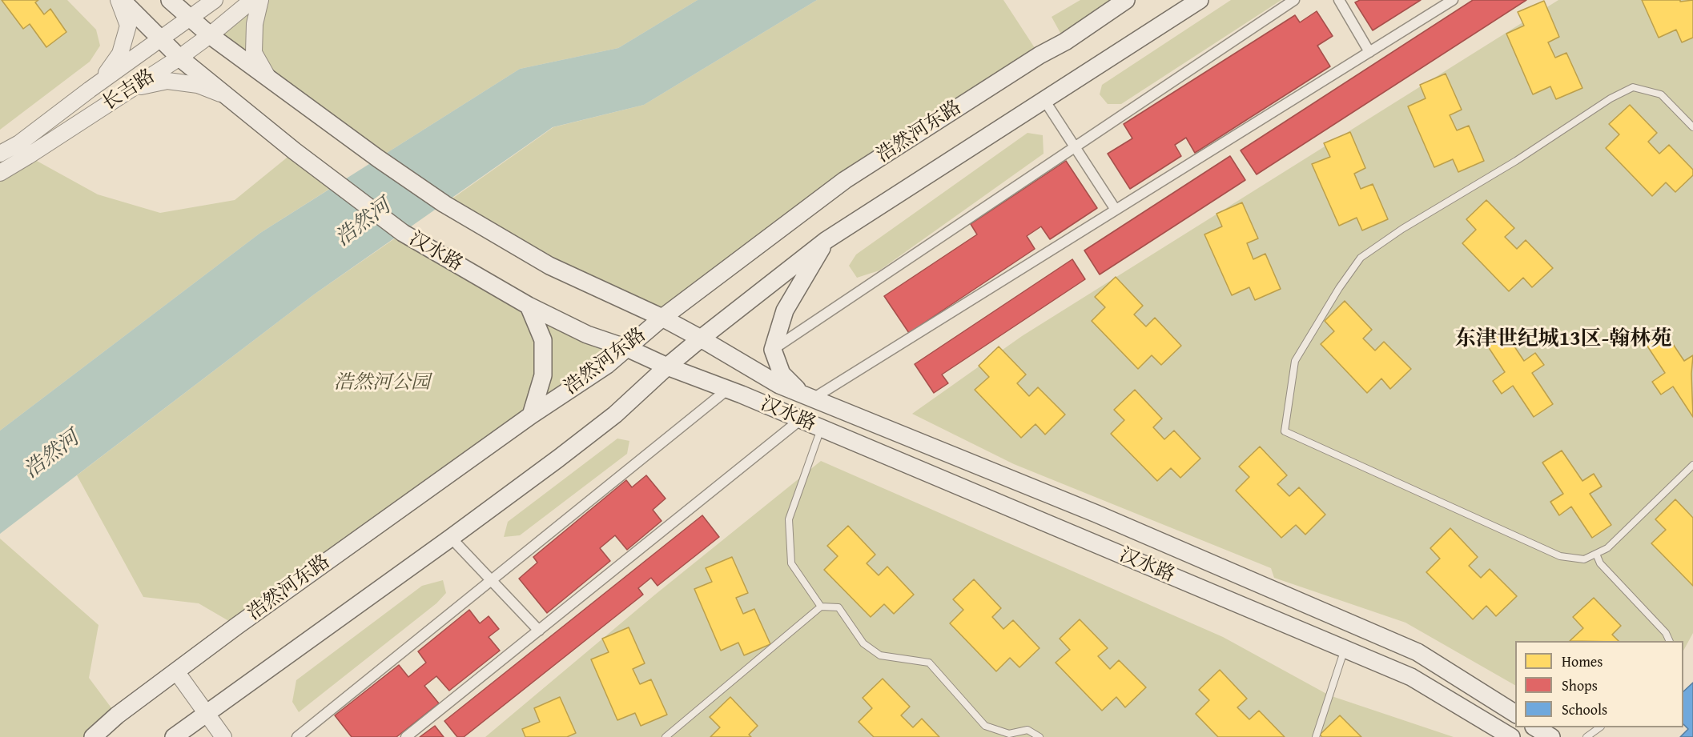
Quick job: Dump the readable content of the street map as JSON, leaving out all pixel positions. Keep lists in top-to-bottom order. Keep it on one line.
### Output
{"streets":{"main road":["浩然河东路","汉水路"],"street":["长吉路"]},"crossings":[["长吉路","汉水路"],["浩然河东路","汉水路"]],"districts":["东津世纪城13区-翰林苑"],"water":["浩然河"],"parks":["浩然河公园"],"legend":["Homes","Shops","Schools"]}
